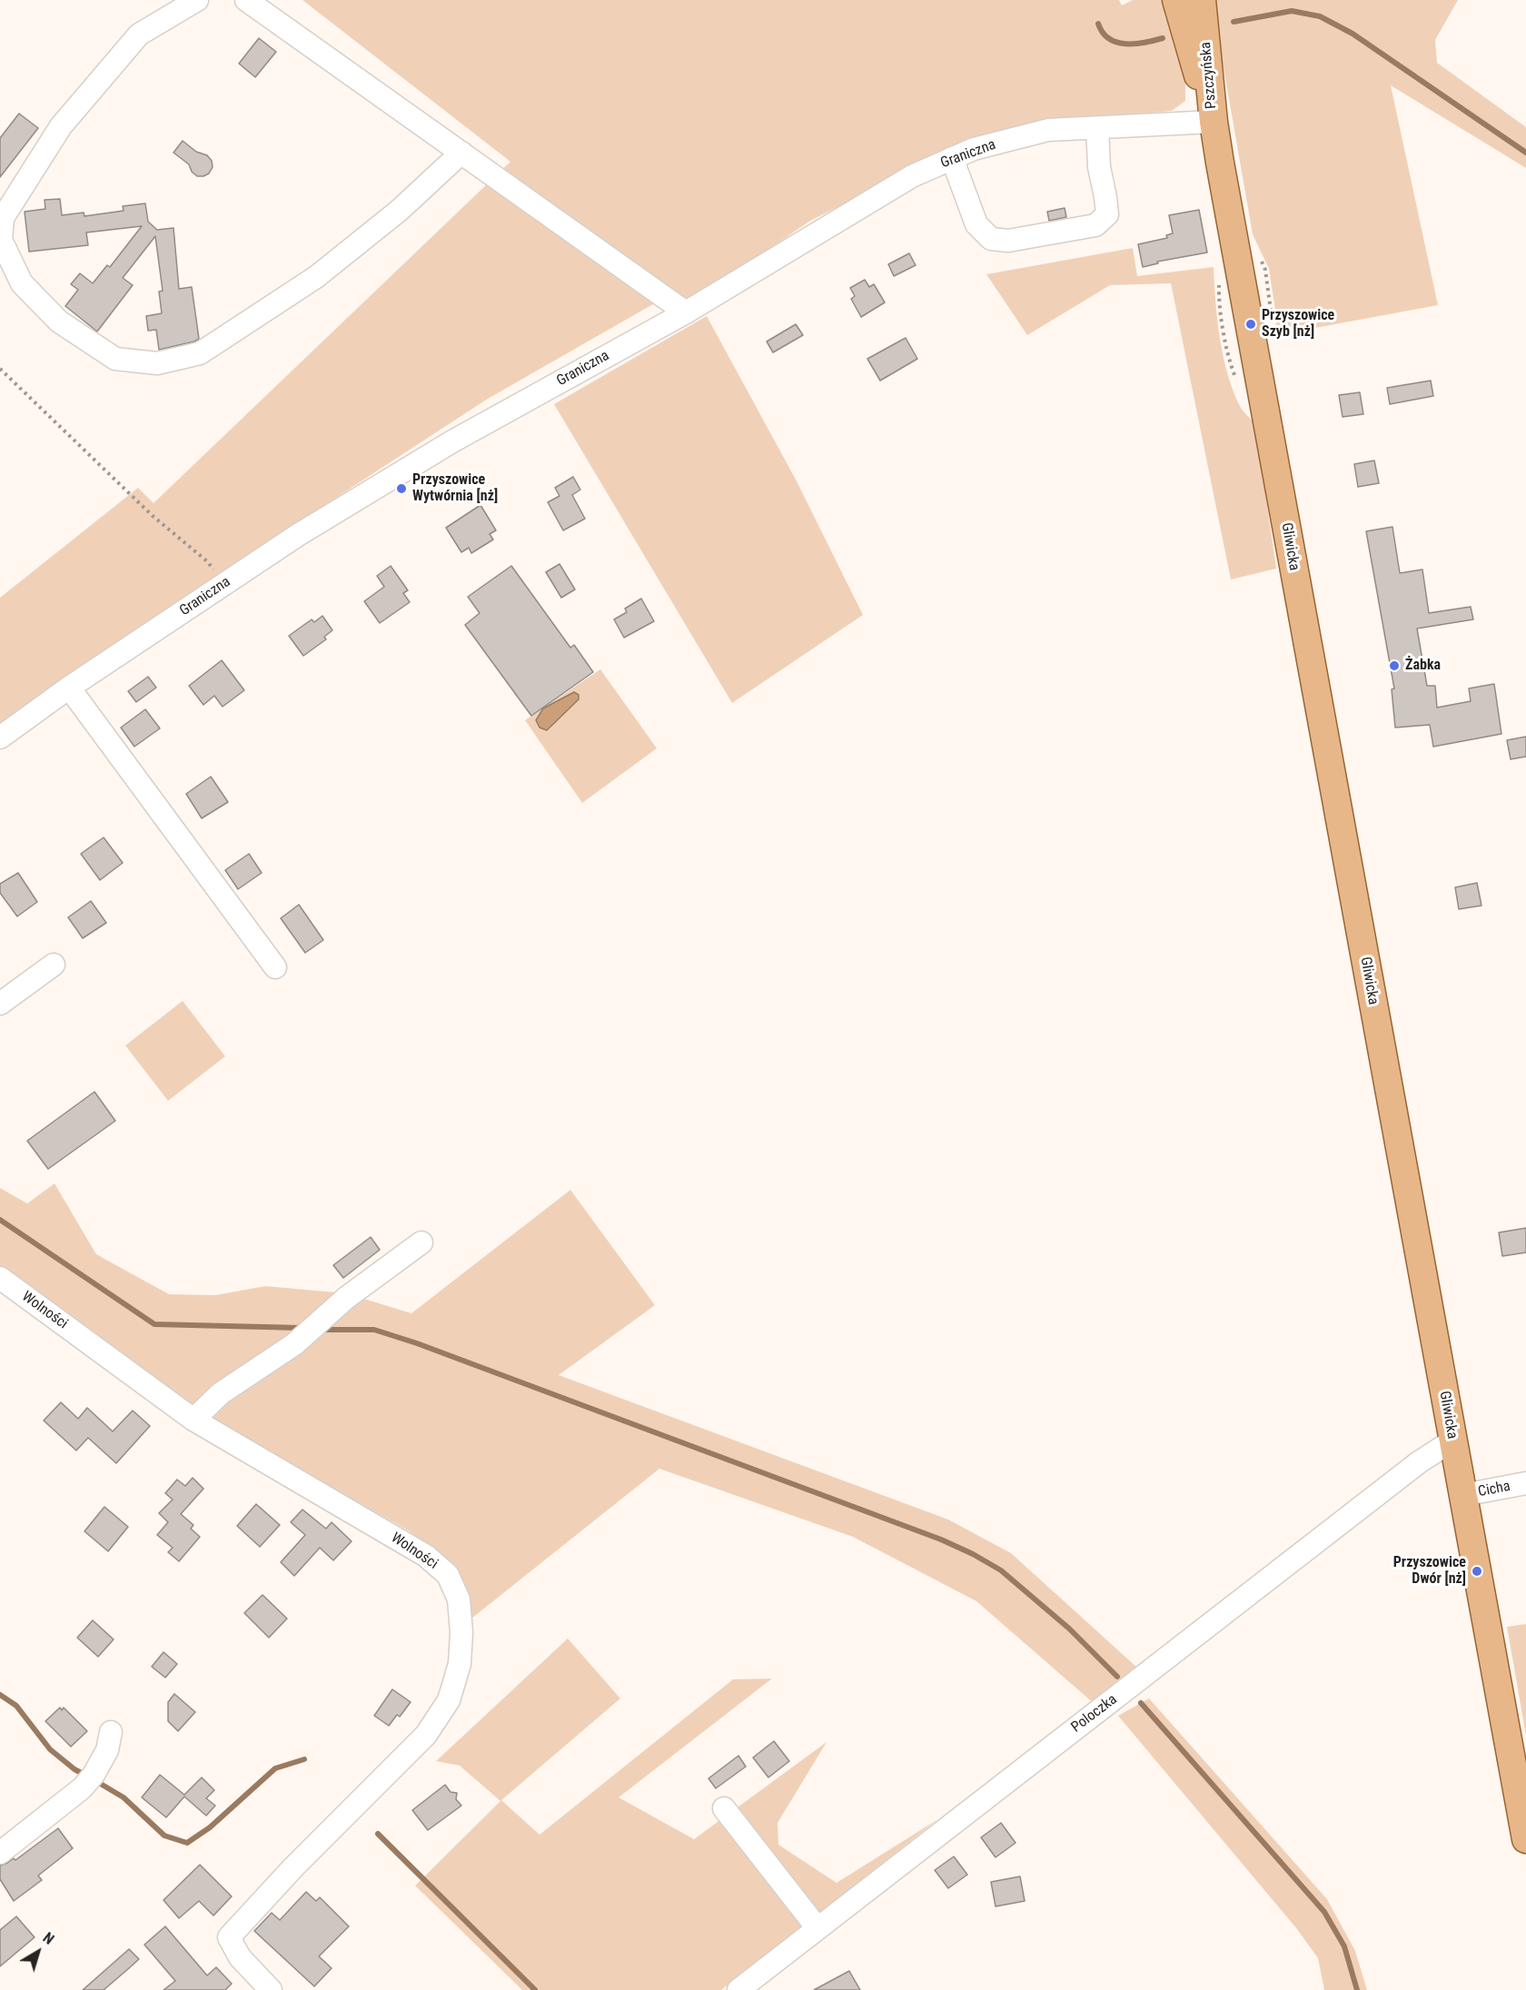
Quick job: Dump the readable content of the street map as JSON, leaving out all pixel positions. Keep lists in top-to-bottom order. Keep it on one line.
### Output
{"streets":{"main road":["Pszczyńska","Gliwicka"],"street":["Graniczna","Wolności","Cicha","Poloczka"]},"crossings":[["Pszczyńska","Graniczna"],["Pszczyńska","Gliwicka"],["Graniczna","Gliwicka"],["Gliwicka","Cicha"],["Gliwicka","Poloczka"]],"places":["Przyszowice Szyb [nż]","Przyszowice Wytwórnia [nż]","Żabka","Przyszowice Dwór [nż]"],"north":"top right"}
